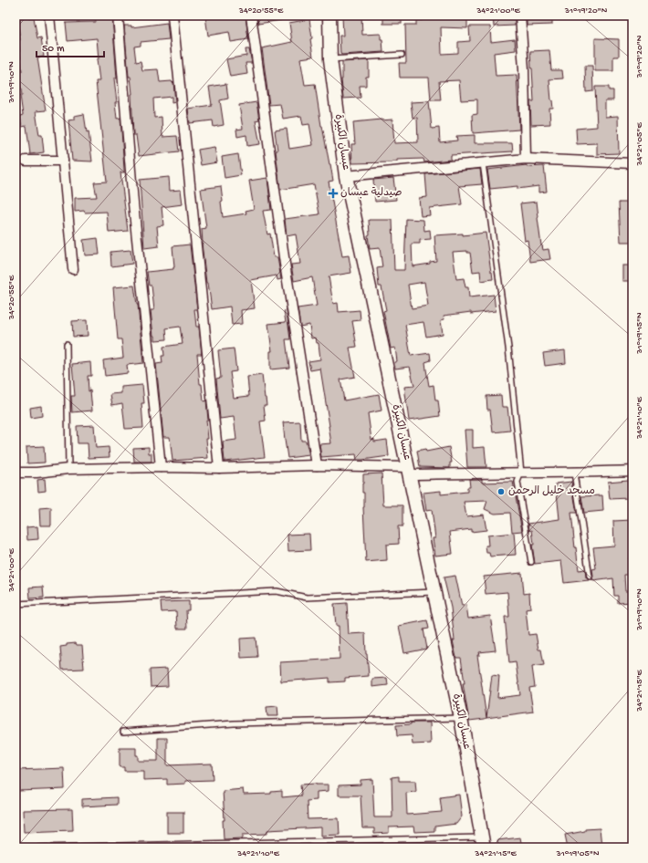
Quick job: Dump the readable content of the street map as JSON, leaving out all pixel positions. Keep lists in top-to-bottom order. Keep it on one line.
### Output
{"streets":{"main road":["عبسان الكبيرة"]},"places":{"health":["صيدلية عبسان"],"other":["مسجد خليل الرحمن"]},"scale_bar":"50 m","coordinates":["34°20'55\"E","34°21'00\"E","31°19'20\"N","31°19'10\"N","34°21'05\"E","31°19'15\"N","34°21'10\"E","34°21'15\"E","31°19'05\"N"]}
